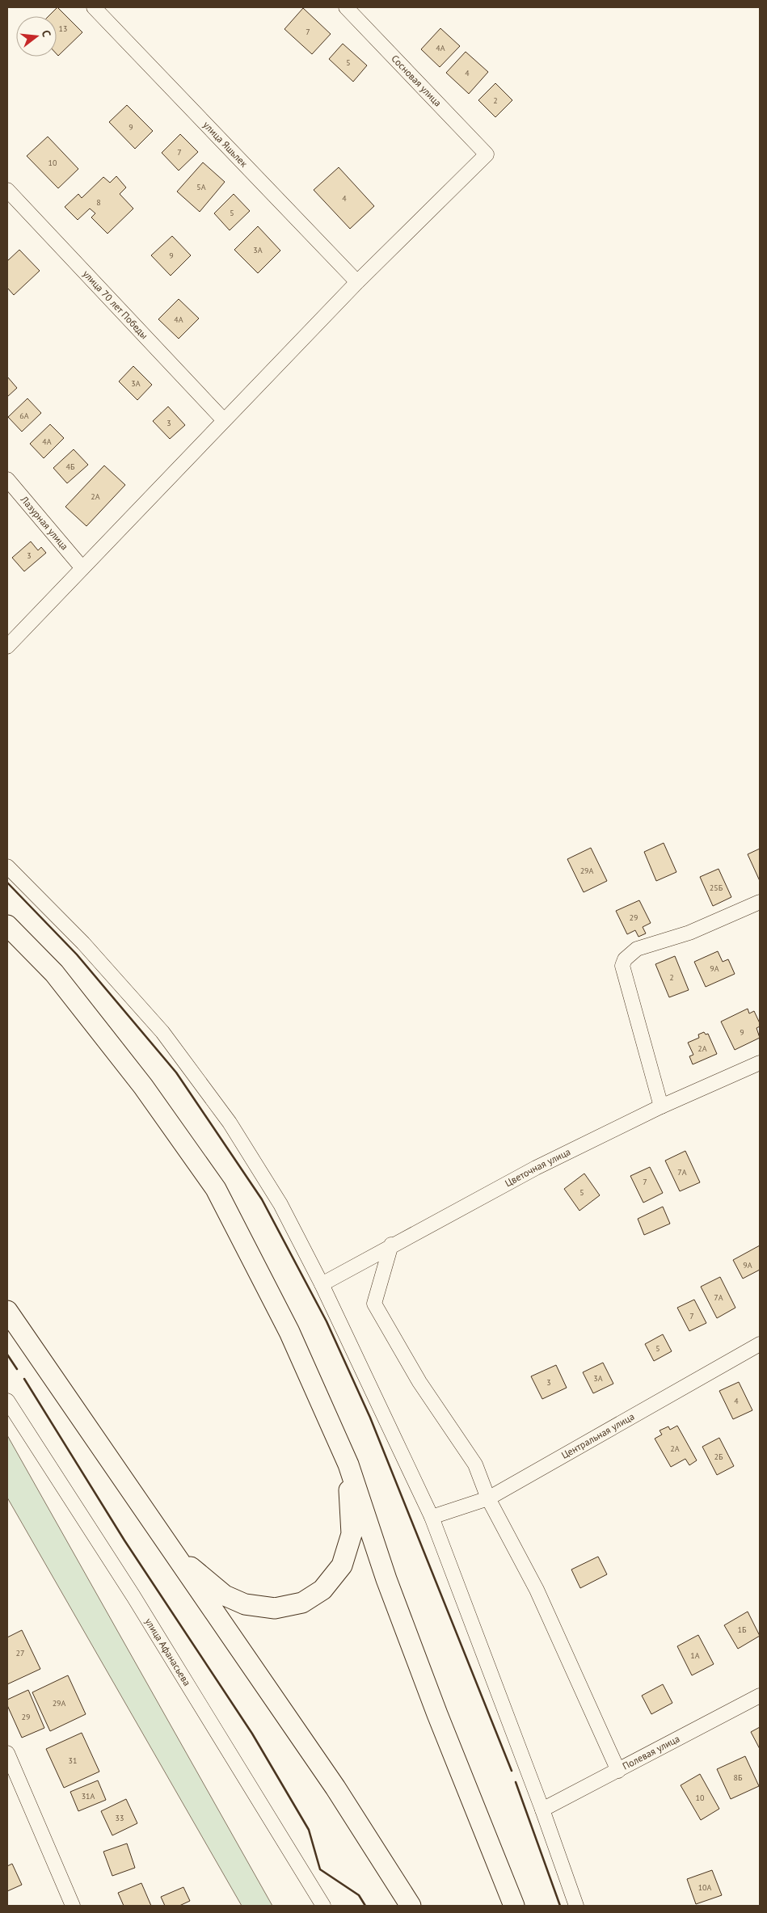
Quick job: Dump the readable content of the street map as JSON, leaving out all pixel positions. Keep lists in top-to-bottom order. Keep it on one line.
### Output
{"streets":{"street":["Сосновая улица","улица Яшьлек","улица 70 лет Победы","Лазурная улица","Цветочная улица","Центральная улица","улица Афанасьева","Полевая улица"]},"crossings":[["Сосновая улица","улица Яшьлек"]],"house_numbers":["13","7","4А","5","4","2","9","7","10","5А","4","8","5","3А","9","4А","3А","6А","3","4А","4Б","2А","3","29А","25Б","29","9А","2","9","2А","7А","7","5","9А","7А","7","5","3А","3","4","2А","2Б","1Б","27","1А","29А","29","31","8Б","31А","10","33","10А"],"north":"right"}
